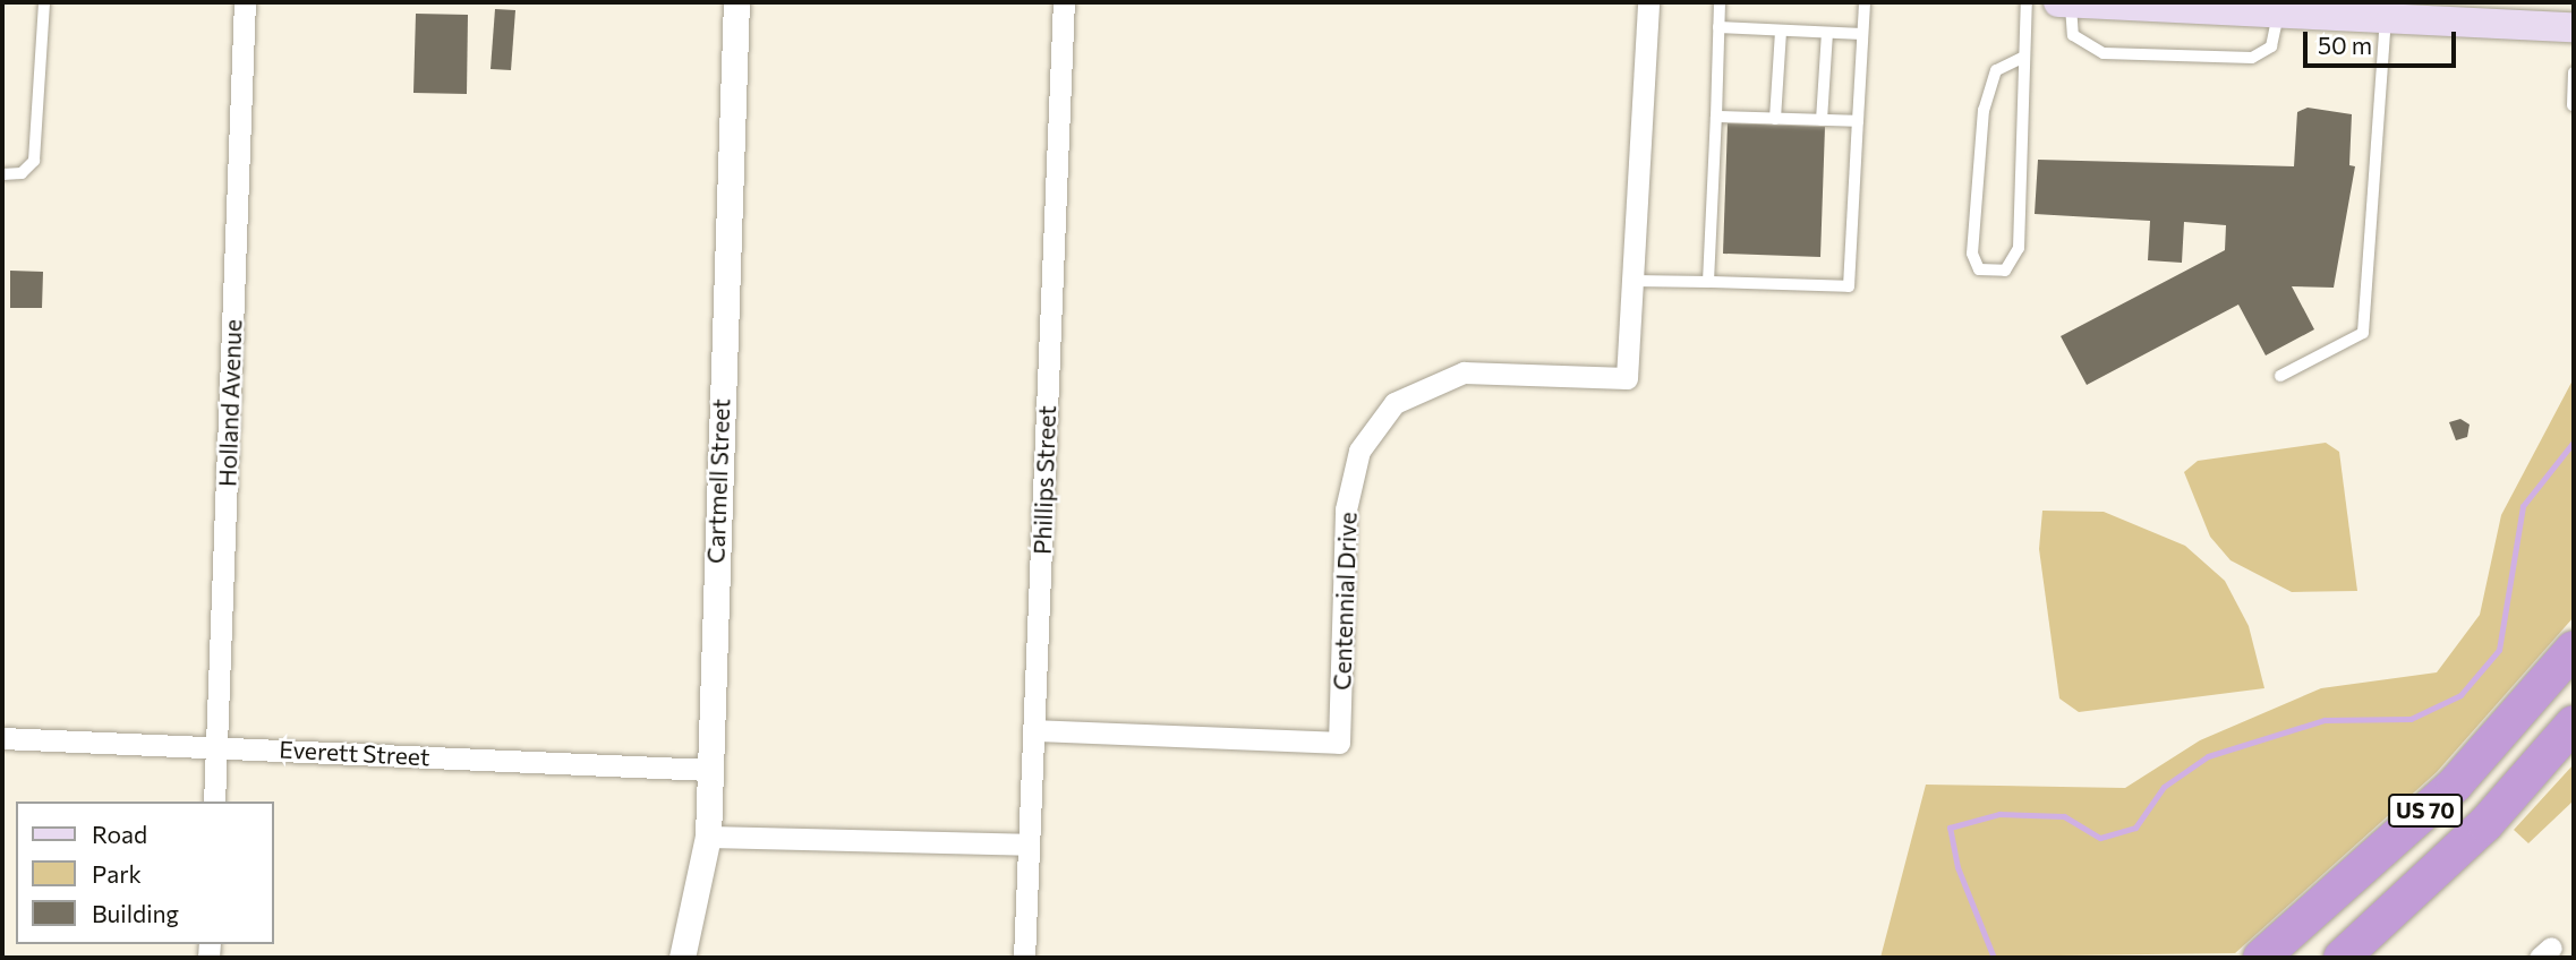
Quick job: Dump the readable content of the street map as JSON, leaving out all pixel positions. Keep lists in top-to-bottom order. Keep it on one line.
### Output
{"streets":{"highway":["US 70"],"street":["Holland Avenue","Phillips Street","Cartmell Street","Centennial Drive","Everett Street"]},"crossings":[["Holland Avenue","Everett Street"],["Phillips Street","Centennial Drive"],["Cartmell Street","Everett Street"]],"legend":["Road","Park","Building"],"scale_bar":"50 m"}
